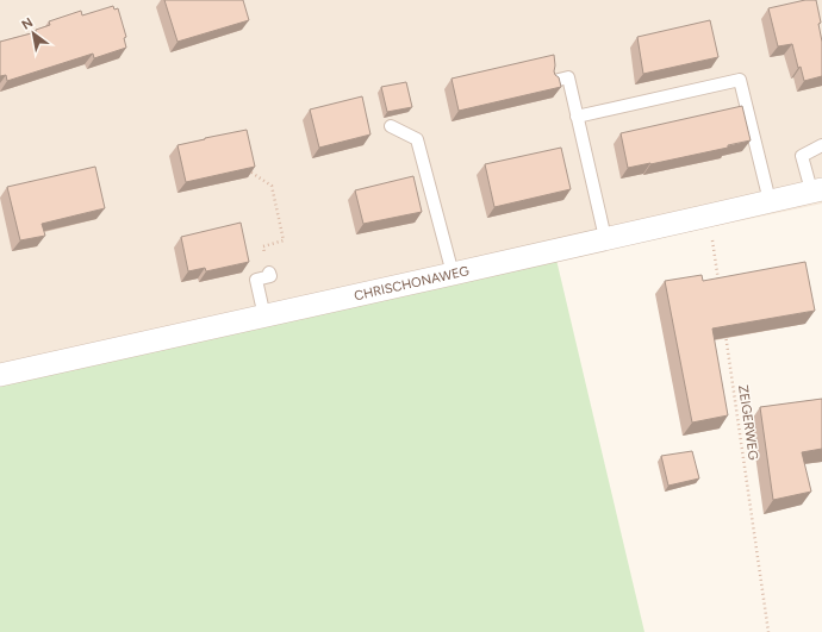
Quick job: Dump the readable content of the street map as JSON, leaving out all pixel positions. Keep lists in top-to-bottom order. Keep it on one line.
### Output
{"streets":{"street":["CHRISCHONAWEG"],"path":["ZEIGERWEG"]},"north":"top left"}
